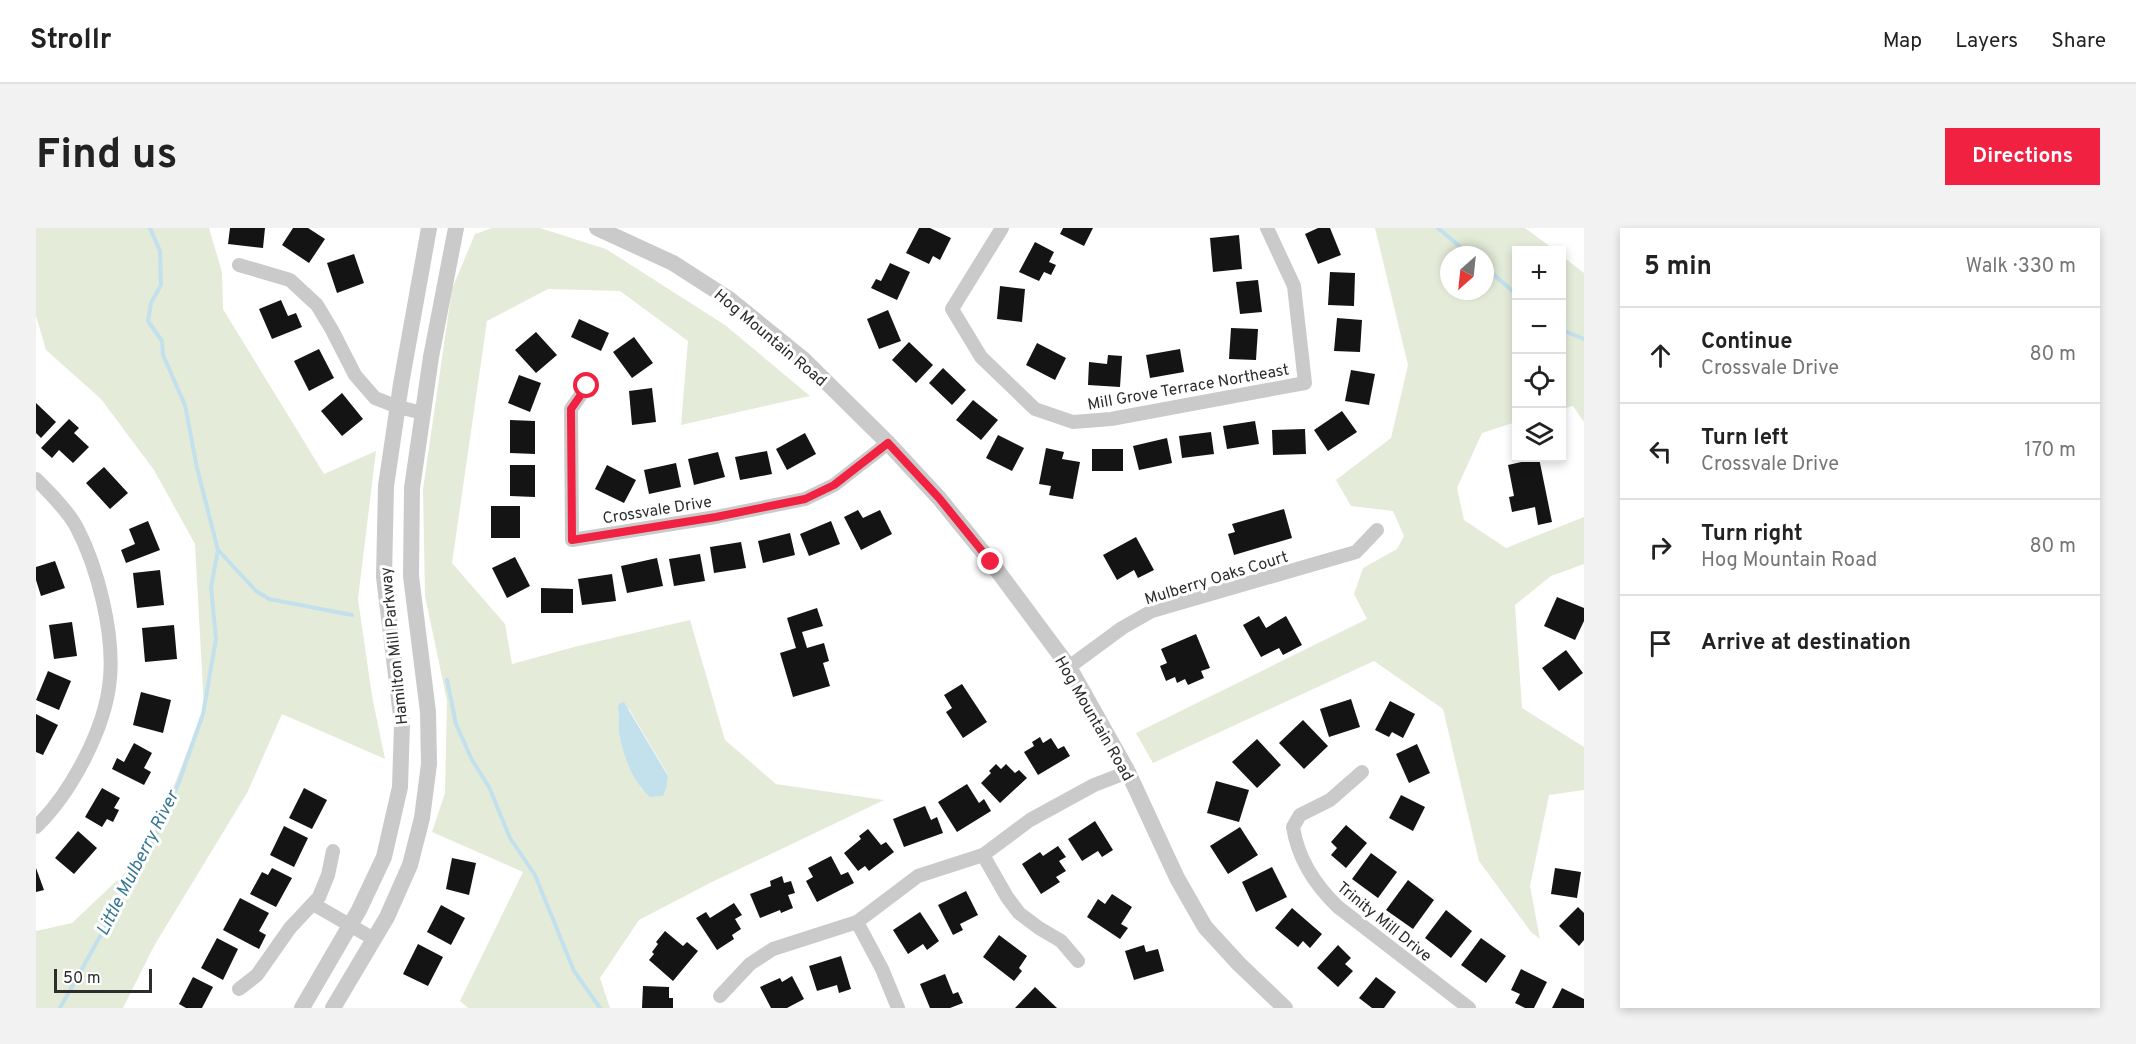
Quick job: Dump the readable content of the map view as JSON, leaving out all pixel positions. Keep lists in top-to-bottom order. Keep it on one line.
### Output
{"streets":{"street":["Hog Mountain Road","Mill Grove Terrace Northeast","Crossvale Drive","Mulberry Oaks Court","Hamilton Mill Parkway","Trinity Mill Drive"]},"crossings":[["Hog Mountain Road","Crossvale Drive"],["Hog Mountain Road","Mulberry Oaks Court"]],"water":["Little Mulberry River"],"scale_bar":"50 m","north":"bottom left","page":{"header":"Strollr","nav":["Map","Layers","Share"],"buttons":"Directions","title":"Find us","heading":["5 min","Walk · 330 m"],"map_buttons":["+","−"],"list":[["Continue","Crossvale Drive","80 m"],["Turn left","Crossvale Drive","170 m"],["Turn right","Hog Mountain Road","80 m"],"Arrive at destination"],"scale":"50 m"}}
